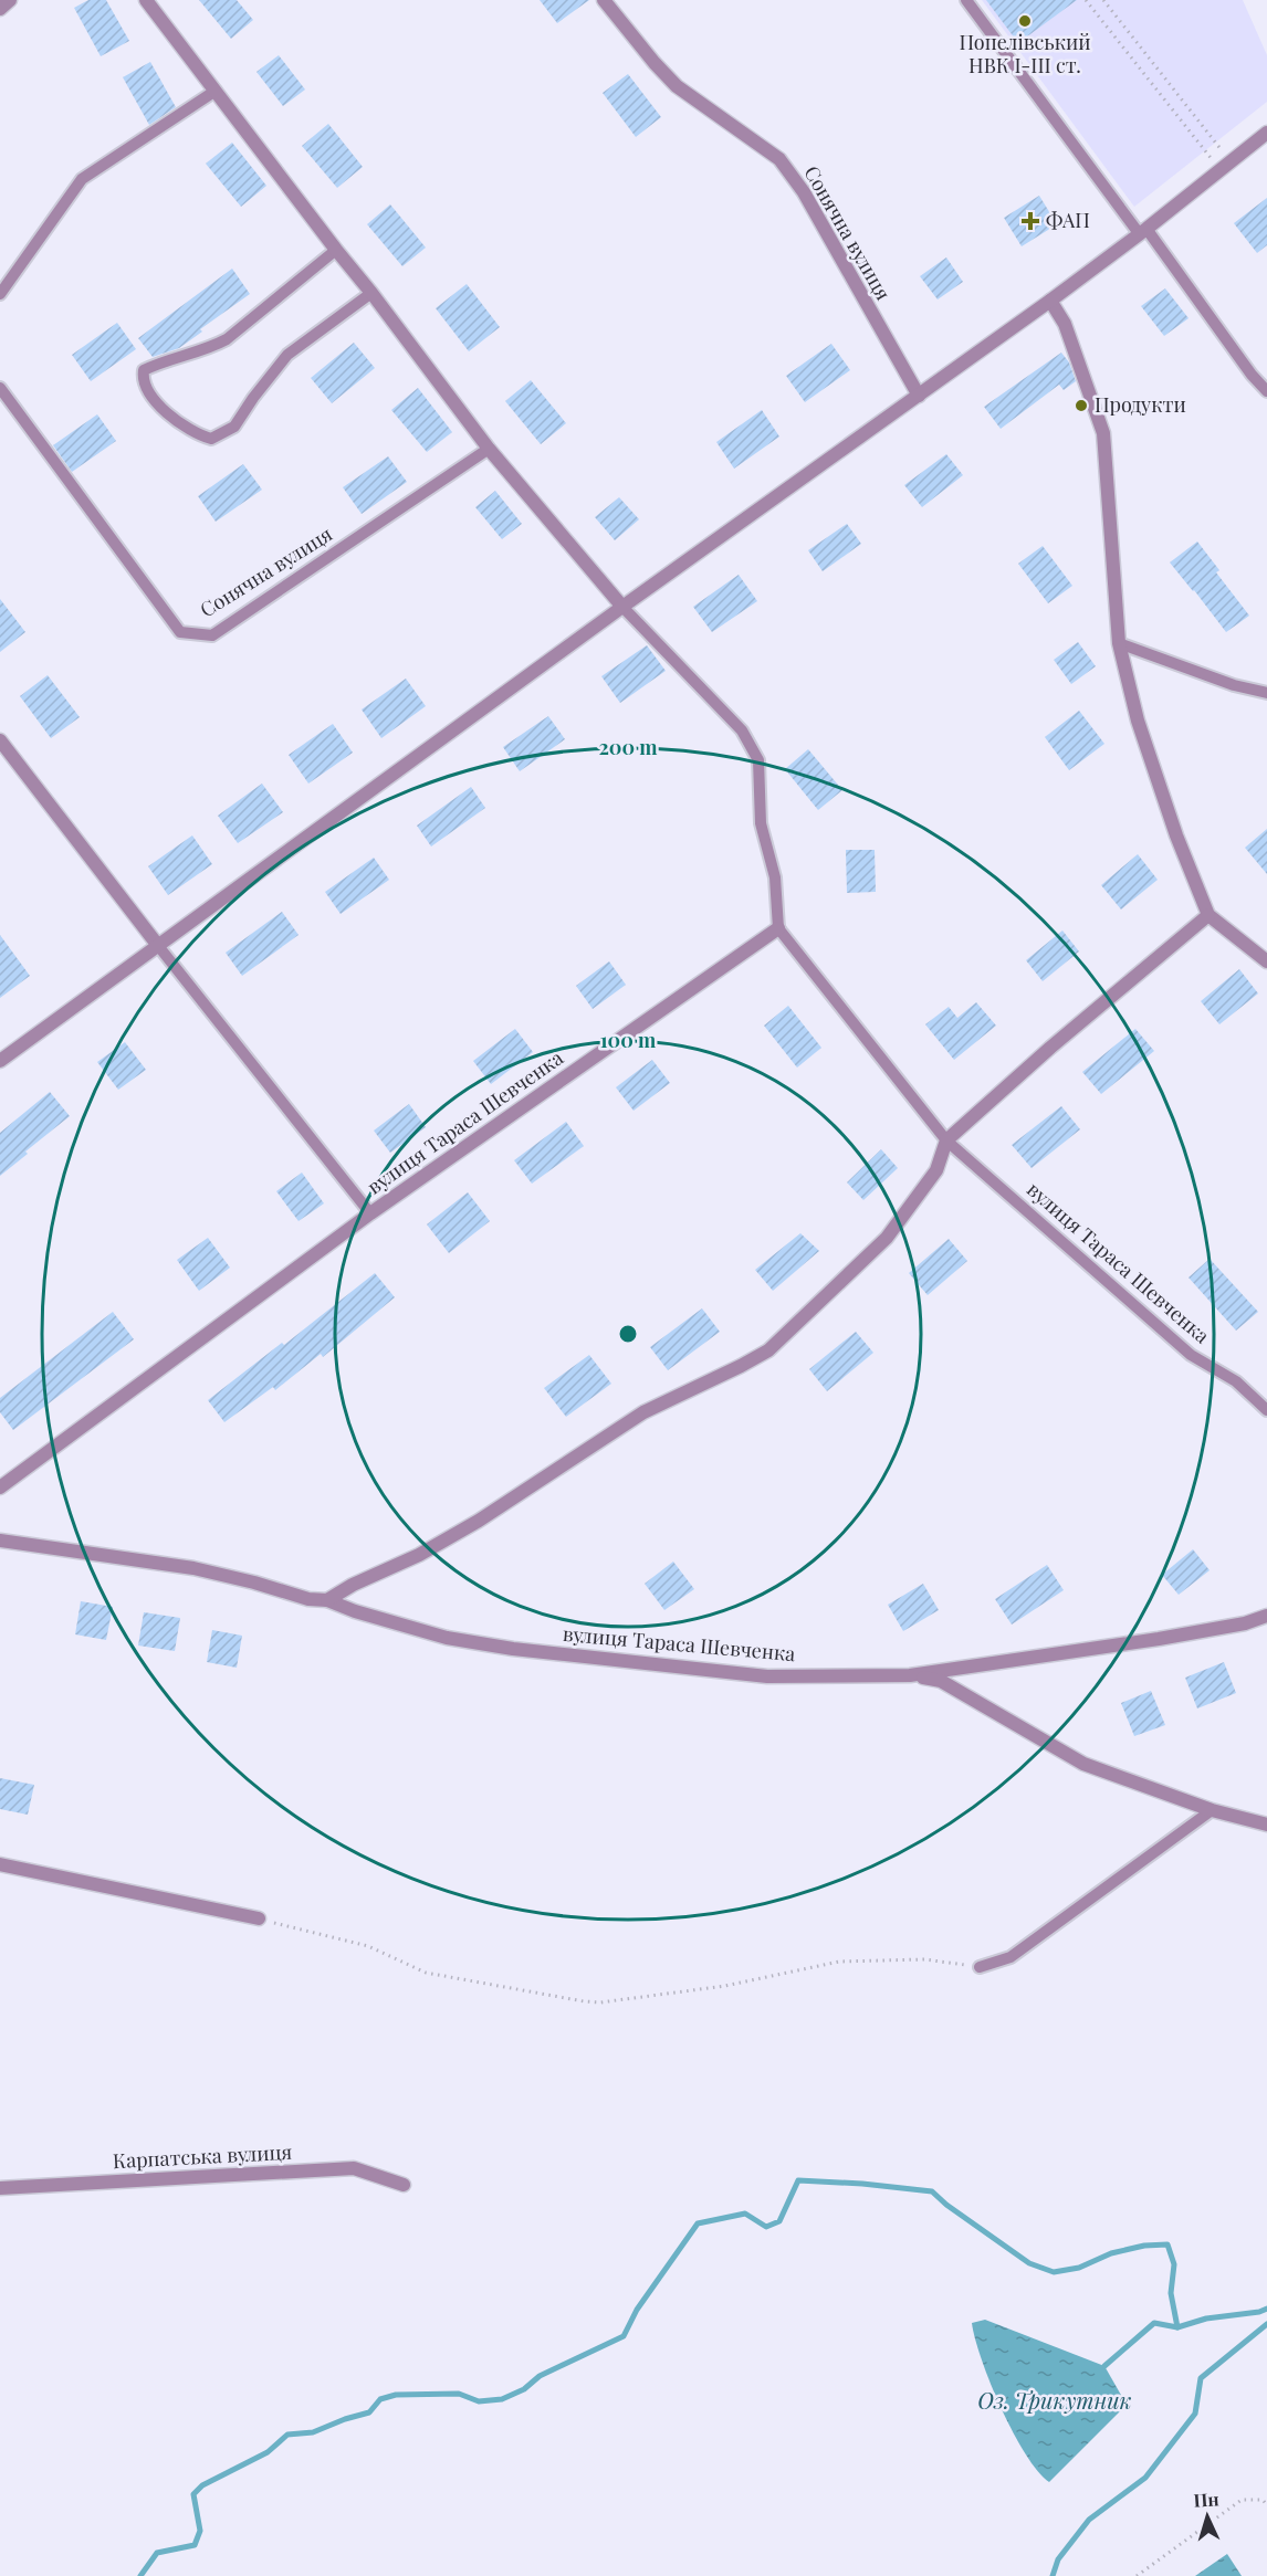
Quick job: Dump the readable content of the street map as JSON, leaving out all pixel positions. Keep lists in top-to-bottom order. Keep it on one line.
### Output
{"streets":{"street":["Сонячна вулиця","вулиця Тараса Шевченка","Карпатська вулиця"]},"water":["Оз. Трикутник"],"places":{"other":["Попелівський НВК І-ІІІ ст.","Продукти"],"health":["ФАП"]},"north":"top","rings":["200 m","100 m"]}
